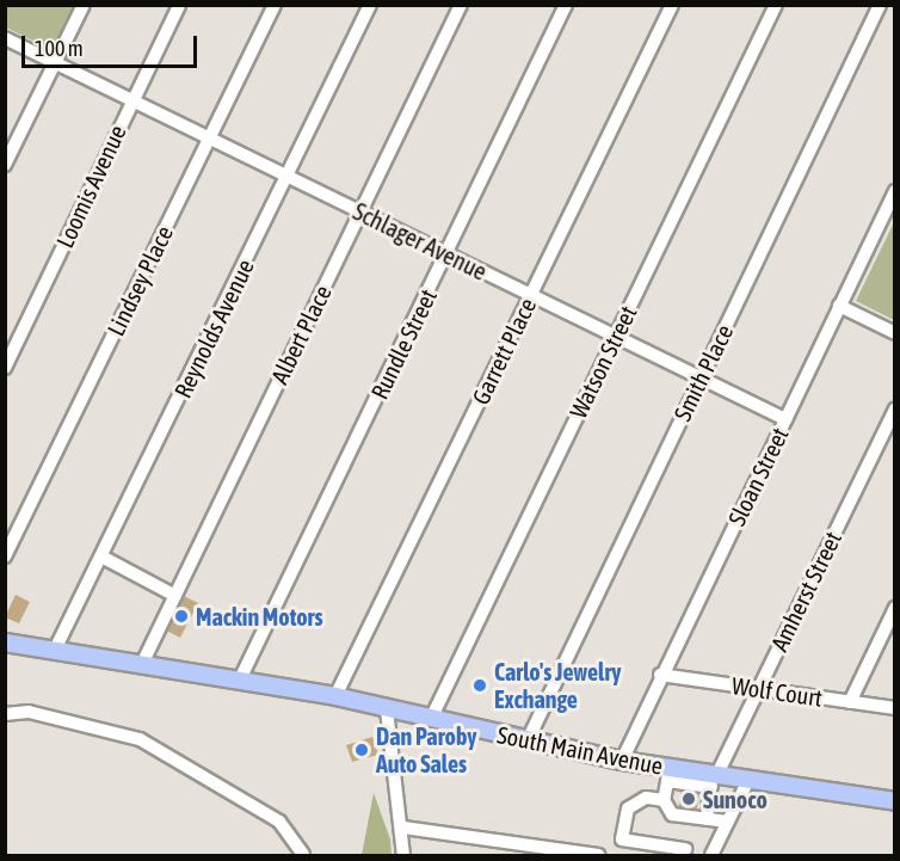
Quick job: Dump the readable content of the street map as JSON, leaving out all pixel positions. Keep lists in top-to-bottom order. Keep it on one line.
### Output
{"streets":{"main road":["South Main Avenue"],"street":["Loomis Avenue","Schlager Avenue","Lindsey Place","Reynolds Avenue","Albert Place","Rundle Street","Garrett Place","Watson Street","Smith Place","Sloan Street","Amherst Street","Wolf Court"]},"crossings":[["Loomis Avenue","Schlager Avenue"],["Schlager Avenue","Lindsey Place"],["Schlager Avenue","Reynolds Avenue"],["Schlager Avenue","Albert Place"],["Schlager Avenue","Rundle Street"],["Schlager Avenue","Garrett Place"],["Schlager Avenue","Watson Street"],["Schlager Avenue","Smith Place"],["Schlager Avenue","Sloan Street"],["Reynolds Avenue","South Main Avenue"],["Albert Place","South Main Avenue"],["Rundle Street","South Main Avenue"],["Garrett Place","South Main Avenue"],["Watson Street","South Main Avenue"],["Smith Place","South Main Avenue"],["Sloan Street","Wolf Court"],["Sloan Street","South Main Avenue"],["Amherst Street","Wolf Court"],["Amherst Street","South Main Avenue"]],"places":["Mackin Motors","Carlo's Jewelry Exchange","Dan Paroby Auto Sales","Sunoco"],"scale_bar":"100 m"}
